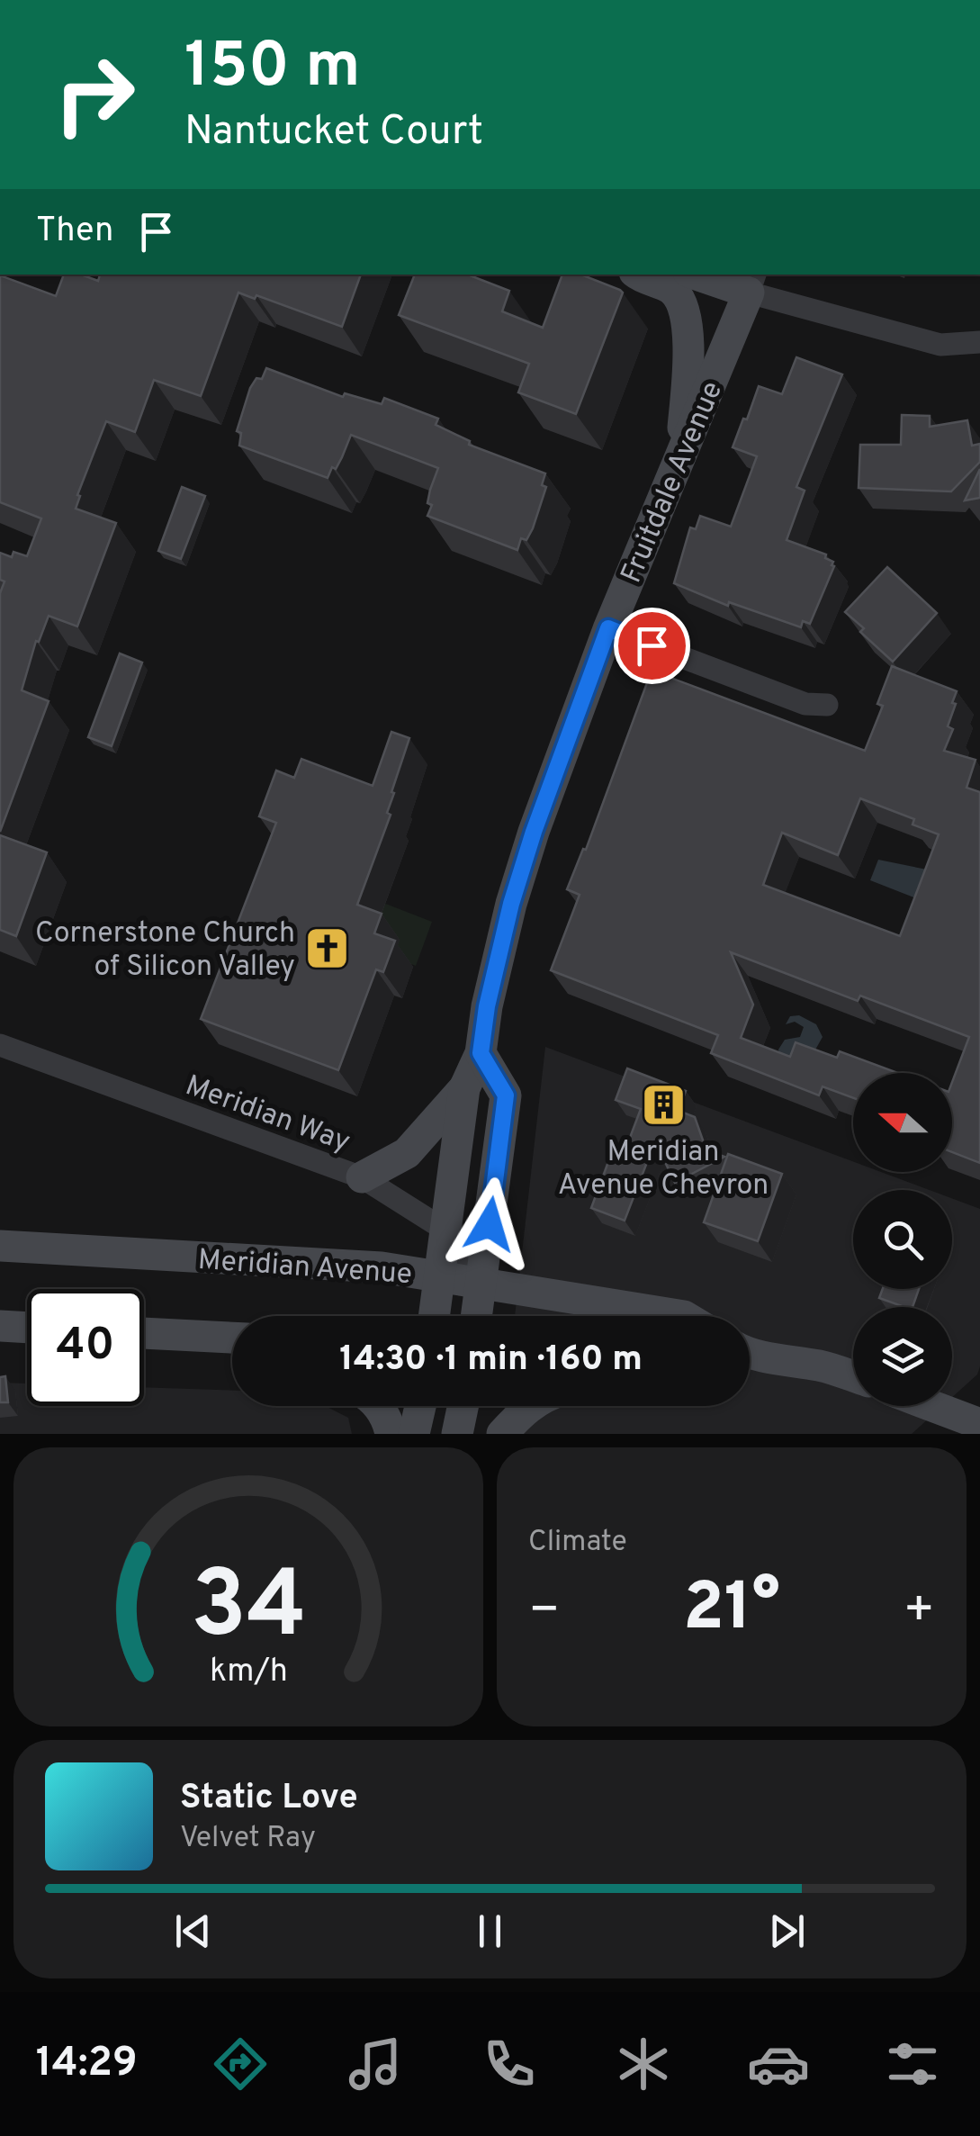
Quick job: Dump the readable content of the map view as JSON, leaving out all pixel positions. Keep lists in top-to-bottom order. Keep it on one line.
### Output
{"streets":{"street":["Fruitdale Avenue","Meridian Way","Meridian Avenue"]},"crossings":[["Fruitdale Avenue","Meridian Way"],["Fruitdale Avenue","Meridian Avenue"],["Meridian Way","Meridian Avenue"]],"places":{"church":["Cornerstone Church of Silicon Valley"],"building":["Meridian Avenue Chevron"]},"north":"left","page":{"turn":["150 m","Nantucket Court"],"then":"Then","limit":"40","trip":"14:30 · 1 min · 160 m","tile":"Climate","heat":["−","21°","+"],"song":["Static Love","Velvet Ray"],"tabs":"14:29","gauge":["34","km/h"]}}
